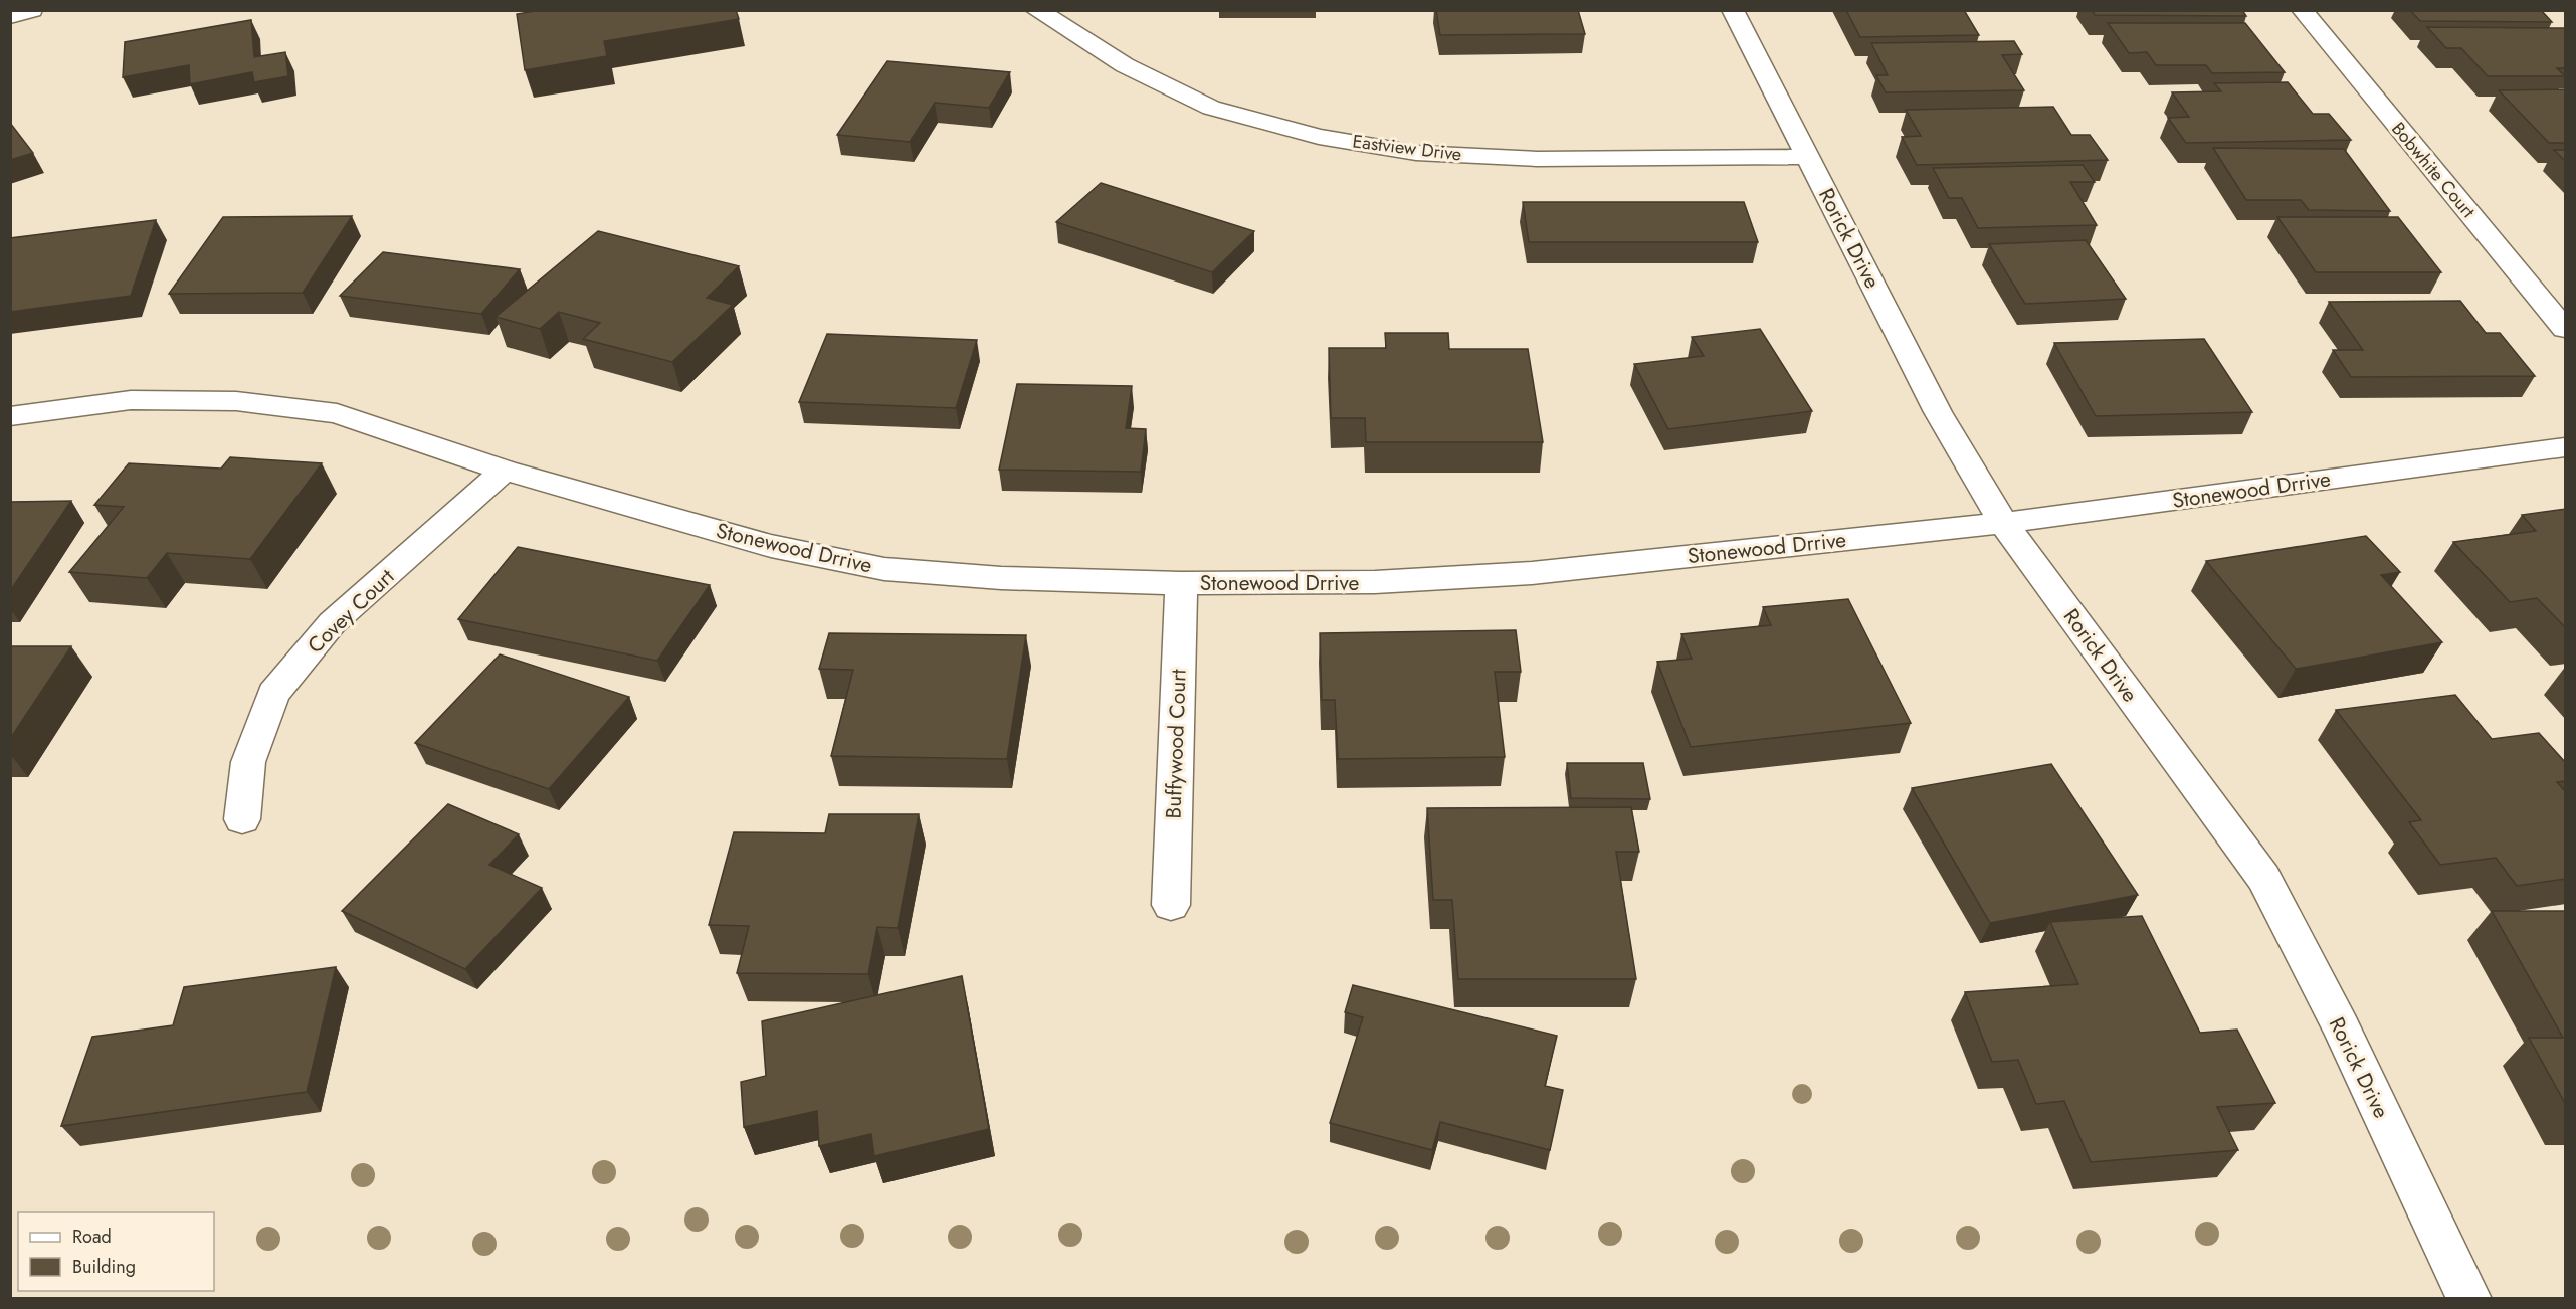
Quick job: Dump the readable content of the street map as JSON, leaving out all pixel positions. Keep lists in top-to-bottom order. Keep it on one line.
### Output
{"streets":{"street":["Eastview Drive","Bobwhite Court","Rorick Drive","Stonewood Drrive","Covey Court","Buffywood Court"]},"crossings":[["Eastview Drive","Rorick Drive"],["Rorick Drive","Stonewood Drrive"],["Stonewood Drrive","Covey Court"],["Stonewood Drrive","Buffywood Court"]],"legend":["Road","Building"]}
